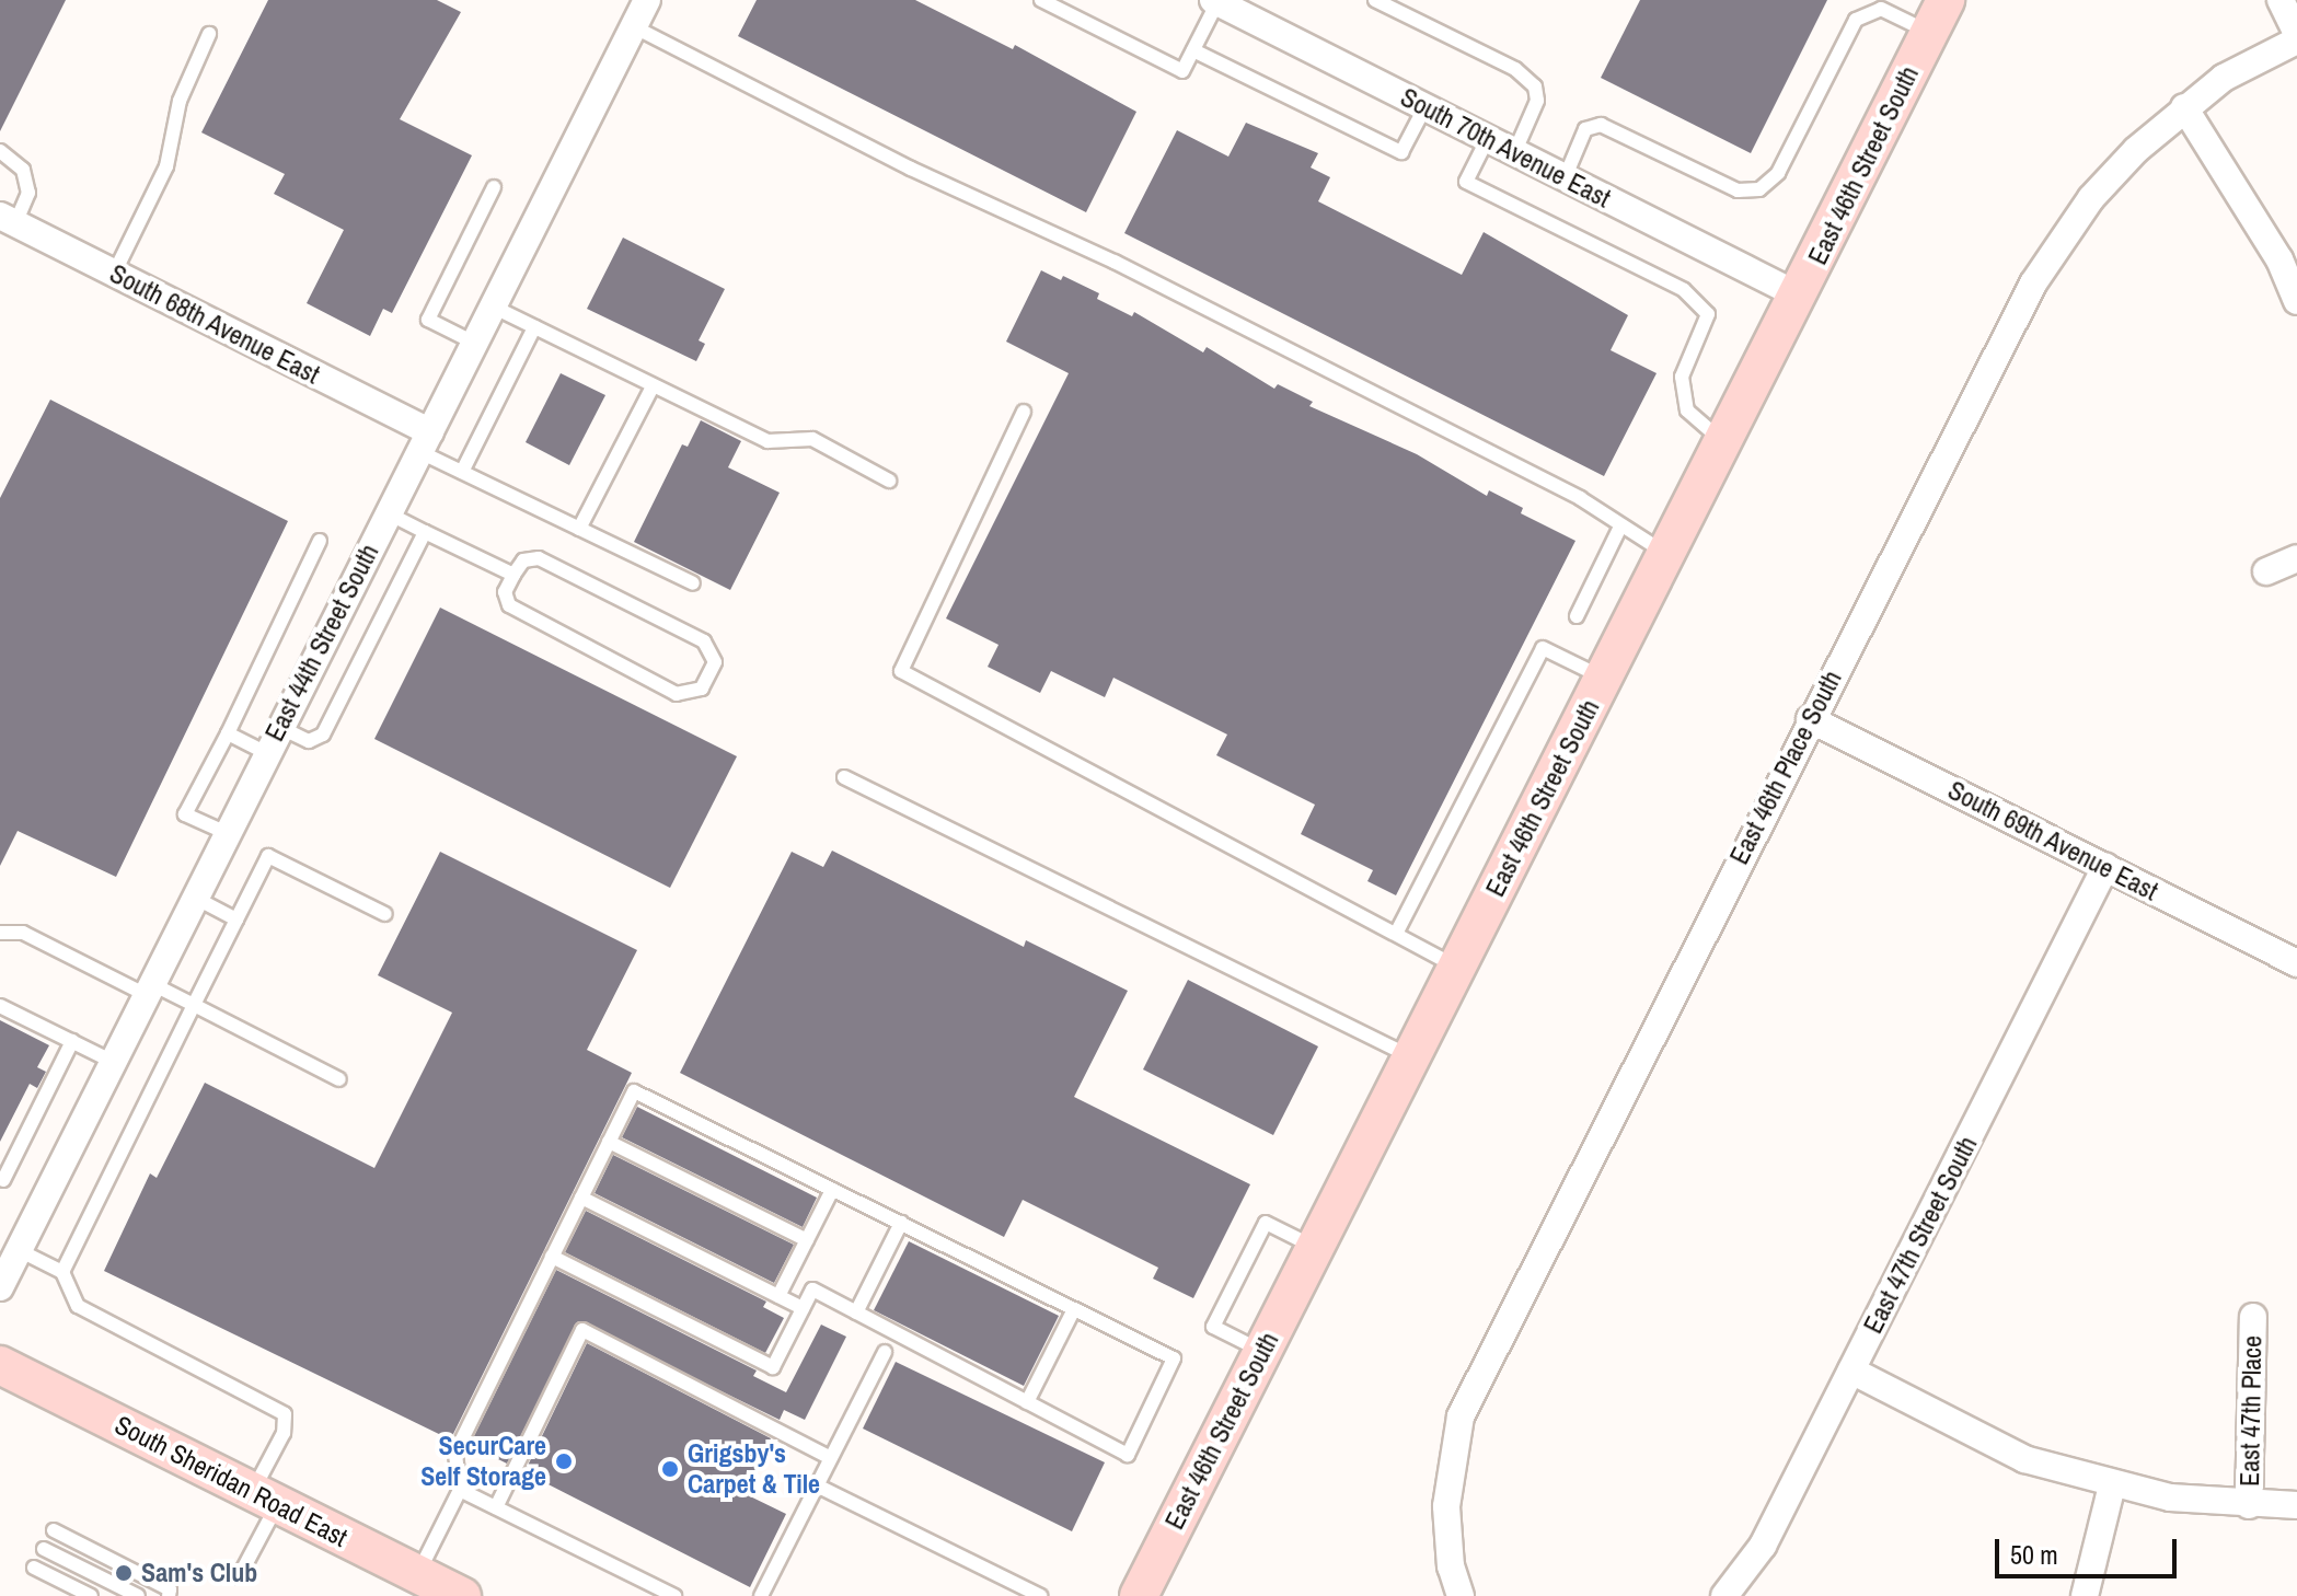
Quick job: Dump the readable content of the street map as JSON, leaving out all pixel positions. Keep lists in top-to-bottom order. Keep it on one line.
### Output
{"streets":{"street":["South 70th Avenue East","East 46th Street South","South 68th Avenue East","East 44th Street South","East 46th Place South","South 69th Avenue East","East 47th Street South","East 47th Place","South Sheridan Road East"]},"crossings":[["South 70th Avenue East","East 46th Street South"],["South 68th Avenue East","East 44th Street South"],["East 46th Place South","South 69th Avenue East"],["South 69th Avenue East","East 47th Street South"]],"places":["SecurCare Self Storage","Grigsby's Carpet & Tile","Sam's Club"],"scale_bar":"50 m"}
